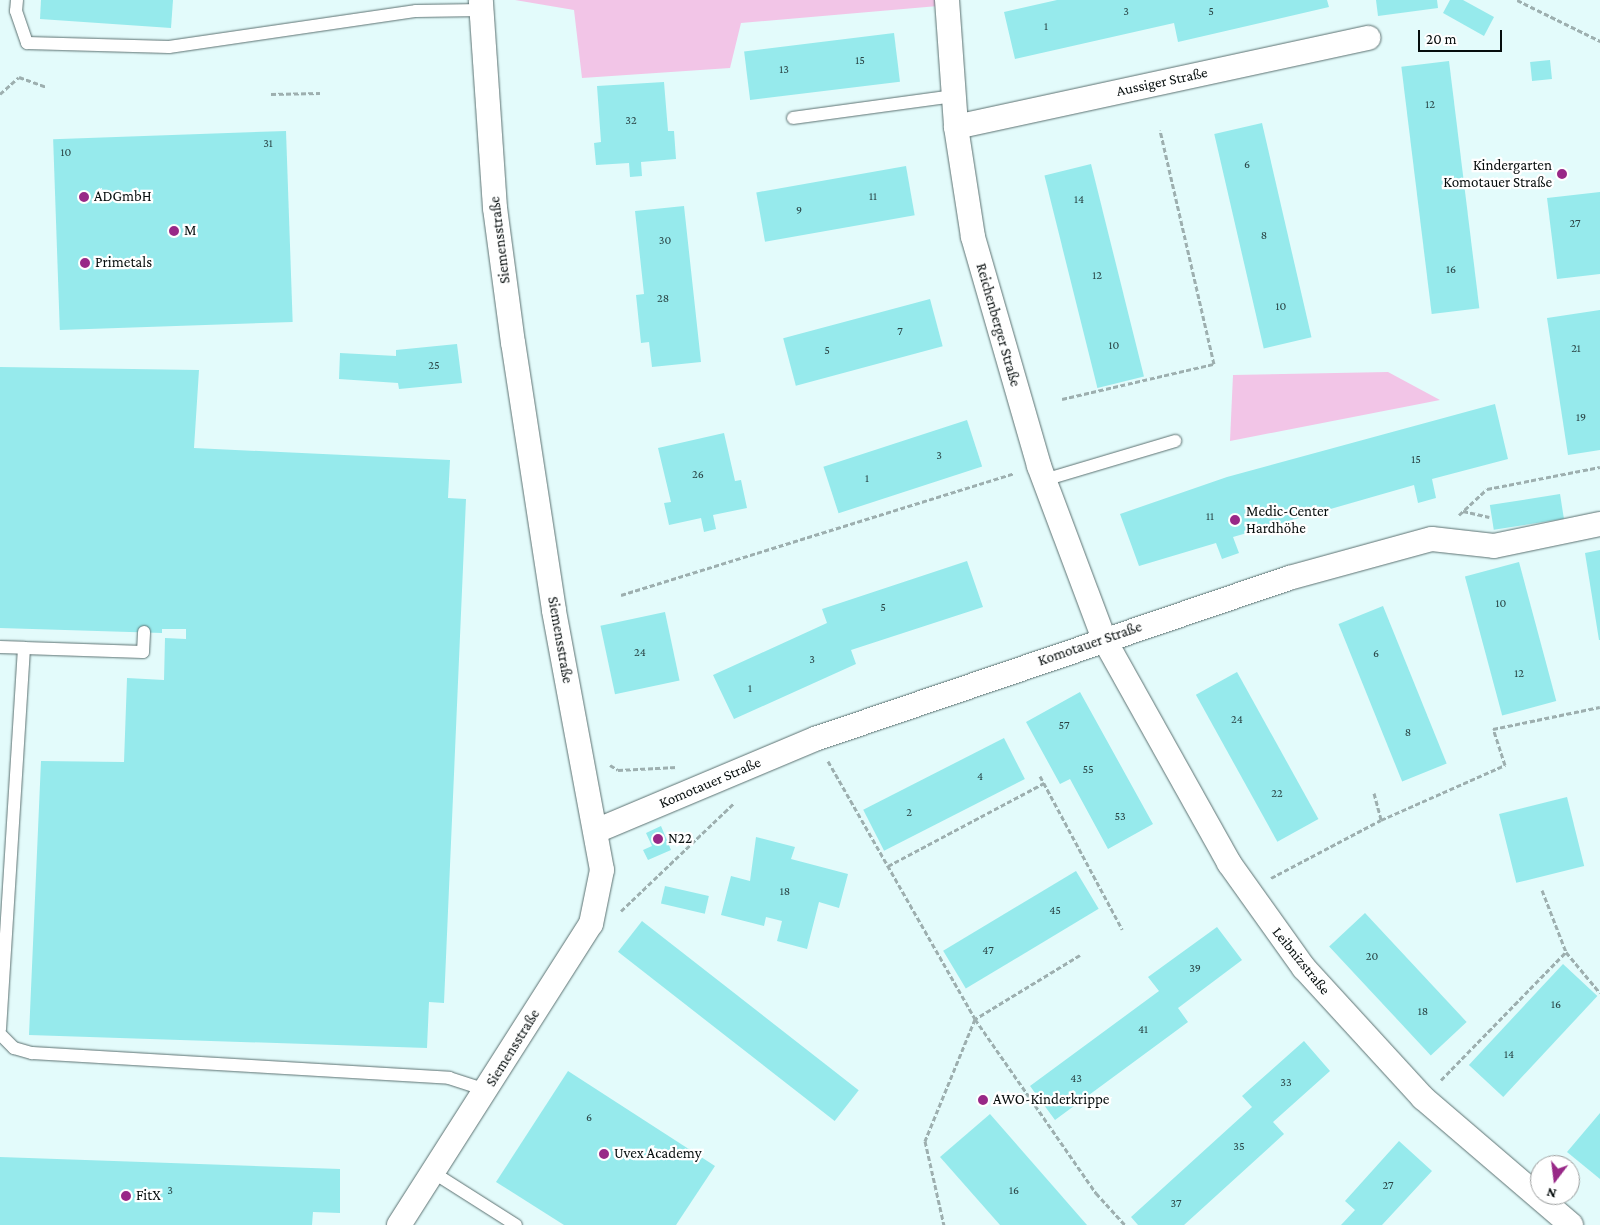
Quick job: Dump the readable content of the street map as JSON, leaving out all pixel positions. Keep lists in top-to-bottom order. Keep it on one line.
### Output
{"streets":{"street":["Aussiger Straße","Siemensstraße","Reichenberger Straße","Komotauer Straße","Leibnizstraße"]},"crossings":[["Aussiger Straße","Reichenberger Straße"],["Siemensstraße","Komotauer Straße"],["Reichenberger Straße","Komotauer Straße"],["Reichenberger Straße","Leibnizstraße"],["Komotauer Straße","Leibnizstraße"]],"places":["Kindergarten Komotauer Straße","ADGmbH","M","Primetals","Medic-Center Hardhöhe","N22","AWO-Kinderkrippe","Uvex Academy","FitX"],"house_numbers":["3","5","1","15","13","12","32","31","10","6","11","14","9","27","8","30","16","12","28","10","7","10","21","5","25","19","3","15","26","1","11","10","5","24","6","3","12","1","24","57","8","55","4","22","2","53","18","45","47","20","39","16","18","41","14","43","33","6","35","27","3","16","37"],"scale_bar":"20 m","north":"bottom"}
